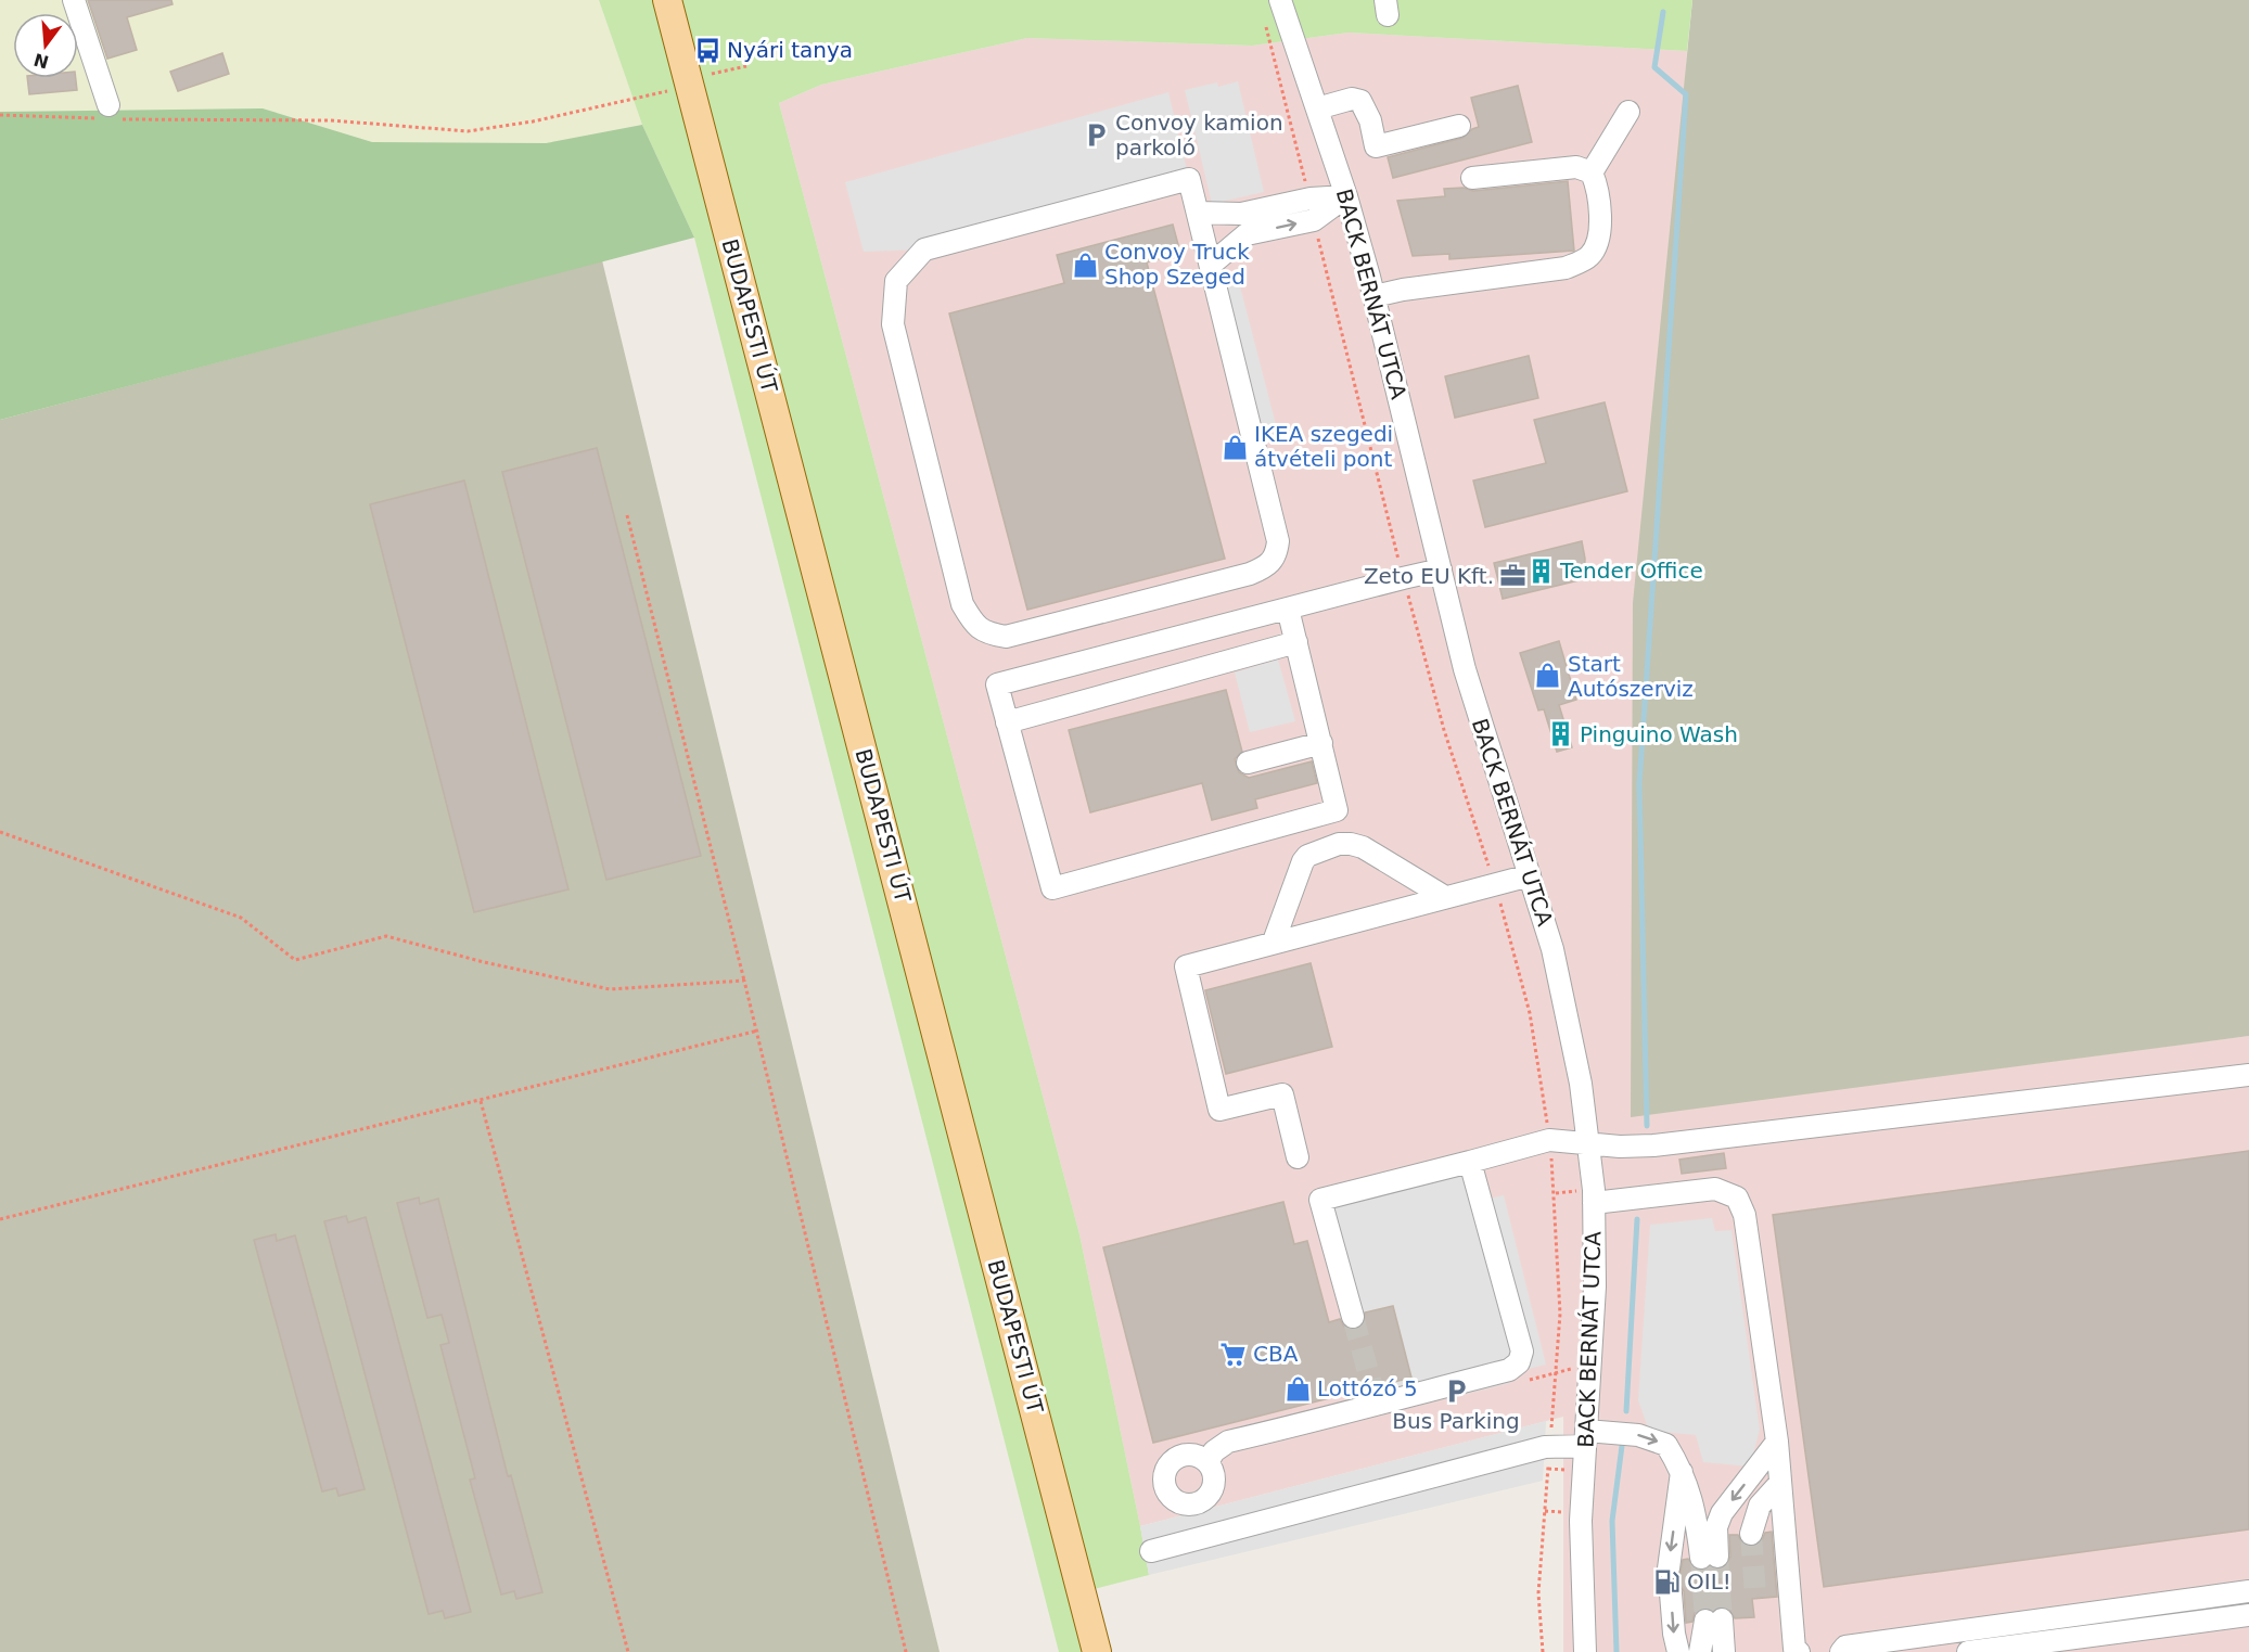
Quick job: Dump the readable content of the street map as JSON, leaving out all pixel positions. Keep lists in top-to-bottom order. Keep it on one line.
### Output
{"streets":{"main road":["BUDAPESTI ÚT"],"street":["BACK BERNÁT UTCA"]},"places":{"bus stop":["Nyári tanya"],"parking":["Convoy kamion parkoló","Bus Parking"],"shop":["Convoy Truck Shop Szeged","IKEA szegedi átvételi pont","Start Autószerviz","Lottózó 5"],"building":["Tender Office","Pinguino Wash"],"office":["Zeto EU Kft."],"supermarket":["CBA"],"fuel station":["OIL!"]},"north":"bottom"}
